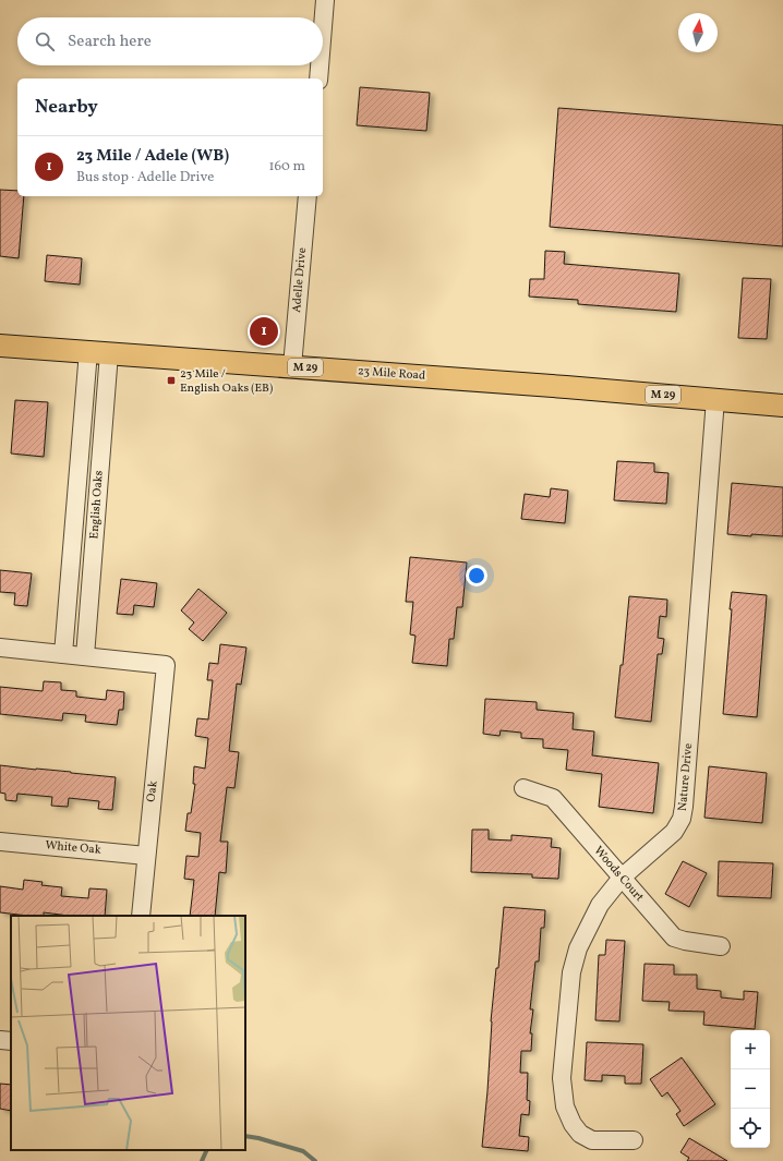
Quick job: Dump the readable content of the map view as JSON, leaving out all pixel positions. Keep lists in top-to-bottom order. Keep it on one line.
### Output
{"streets":{"main road":["M 29","23 Mile Road"],"street":["Adelle Drive","English Oaks","Nature Drive","Oak","White Oak","Woods Court"]},"crossings":[["Adelle Drive","23 Mile Road"],["23 Mile Road","English Oaks"],["23 Mile Road","Nature Drive"],["English Oaks","Oak"],["Nature Drive","Woods Court"],["Oak","White Oak"]],"places":{"transit":["23 Mile / English Oaks (EB)"]},"north":"top","page":{"search":"Search here","heading":"Nearby","list":[{"mark":"1","name":"23 Mile / Adele (WB)","note":"Bus stop · Adelle Drive","value":"160 m"}],"pins":"1","map_buttons":["+","−"]}}
